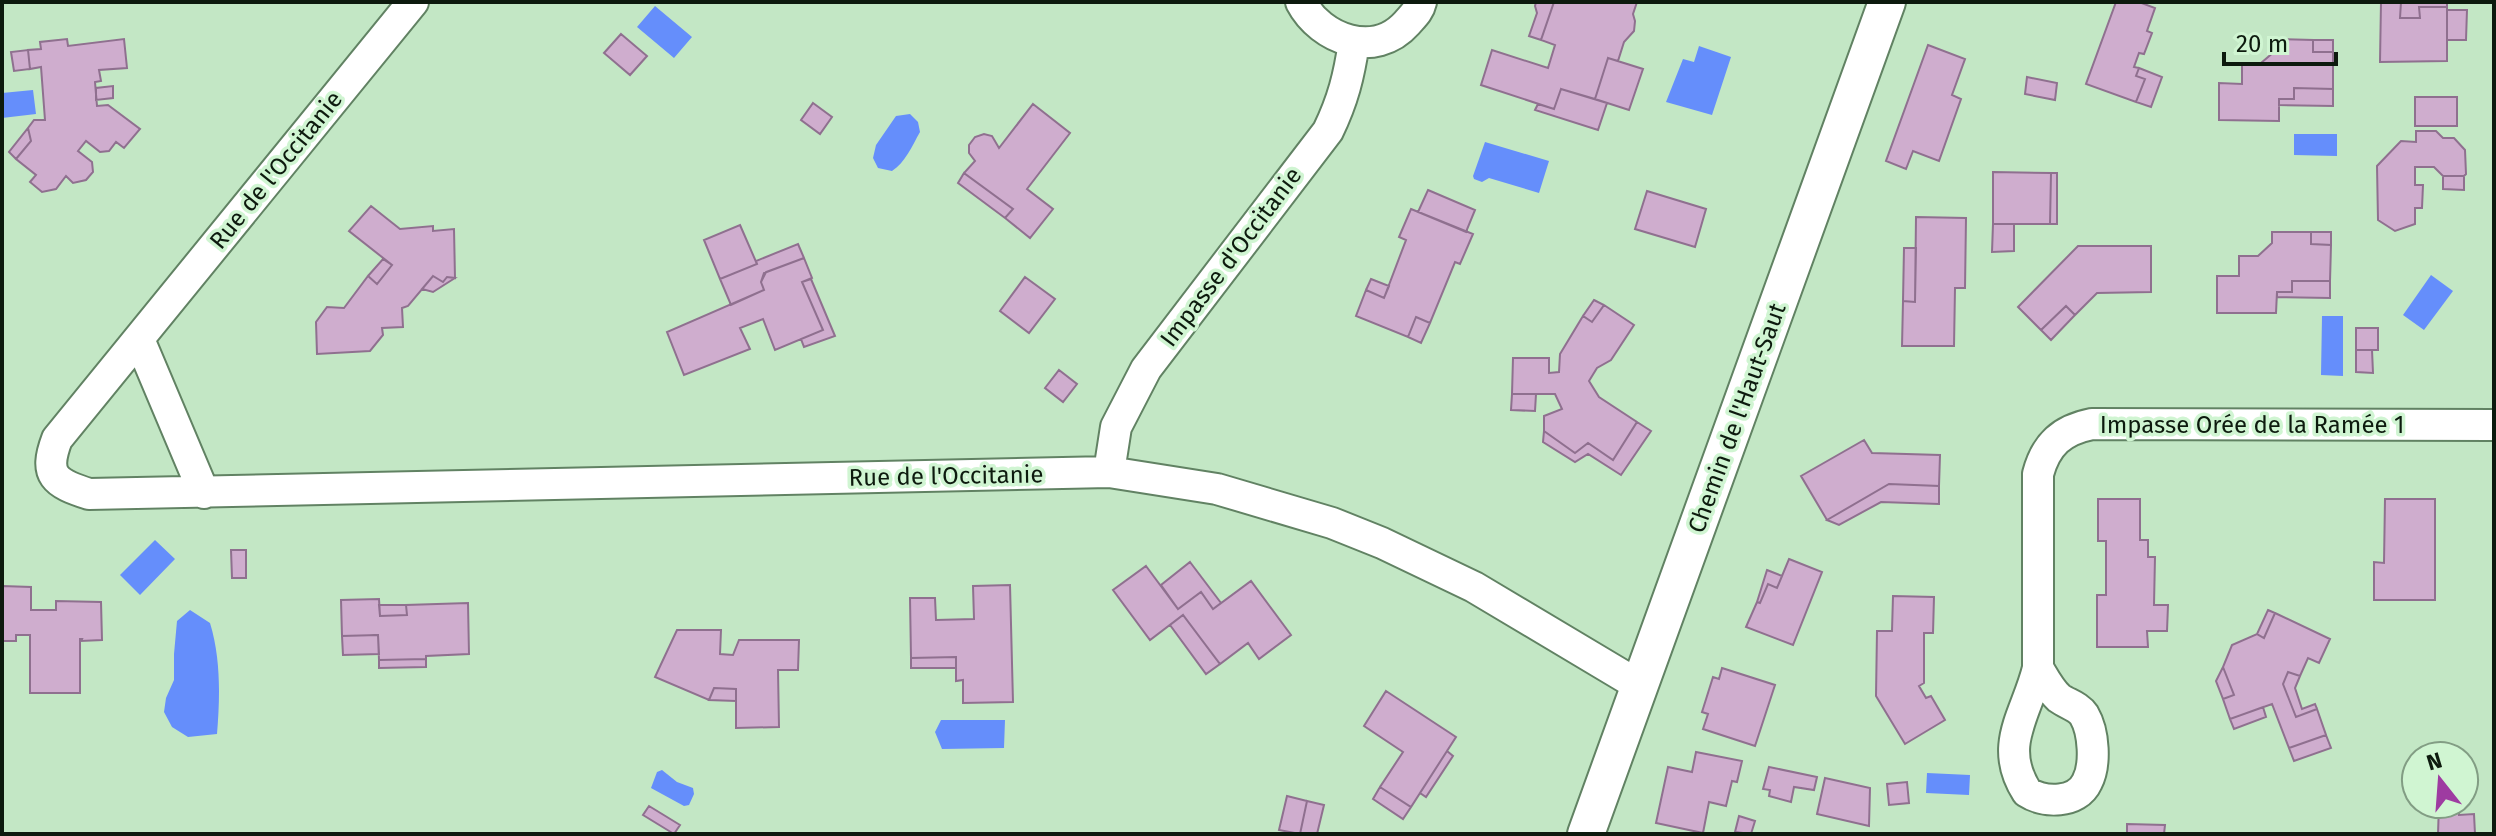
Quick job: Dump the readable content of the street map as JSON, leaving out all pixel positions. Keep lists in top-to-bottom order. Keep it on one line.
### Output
{"streets":{"street":["Rue de l'Occitanie","Impasse d'Occitanie","Chemin de l'Haut-Saut","Impasse Orée de la Ramée 1"]},"crossings":[["Rue de l'Occitanie","Impasse d'Occitanie"],["Rue de l'Occitanie","Chemin de l'Haut-Saut"]],"scale_bar":"20 m","north":"top"}
